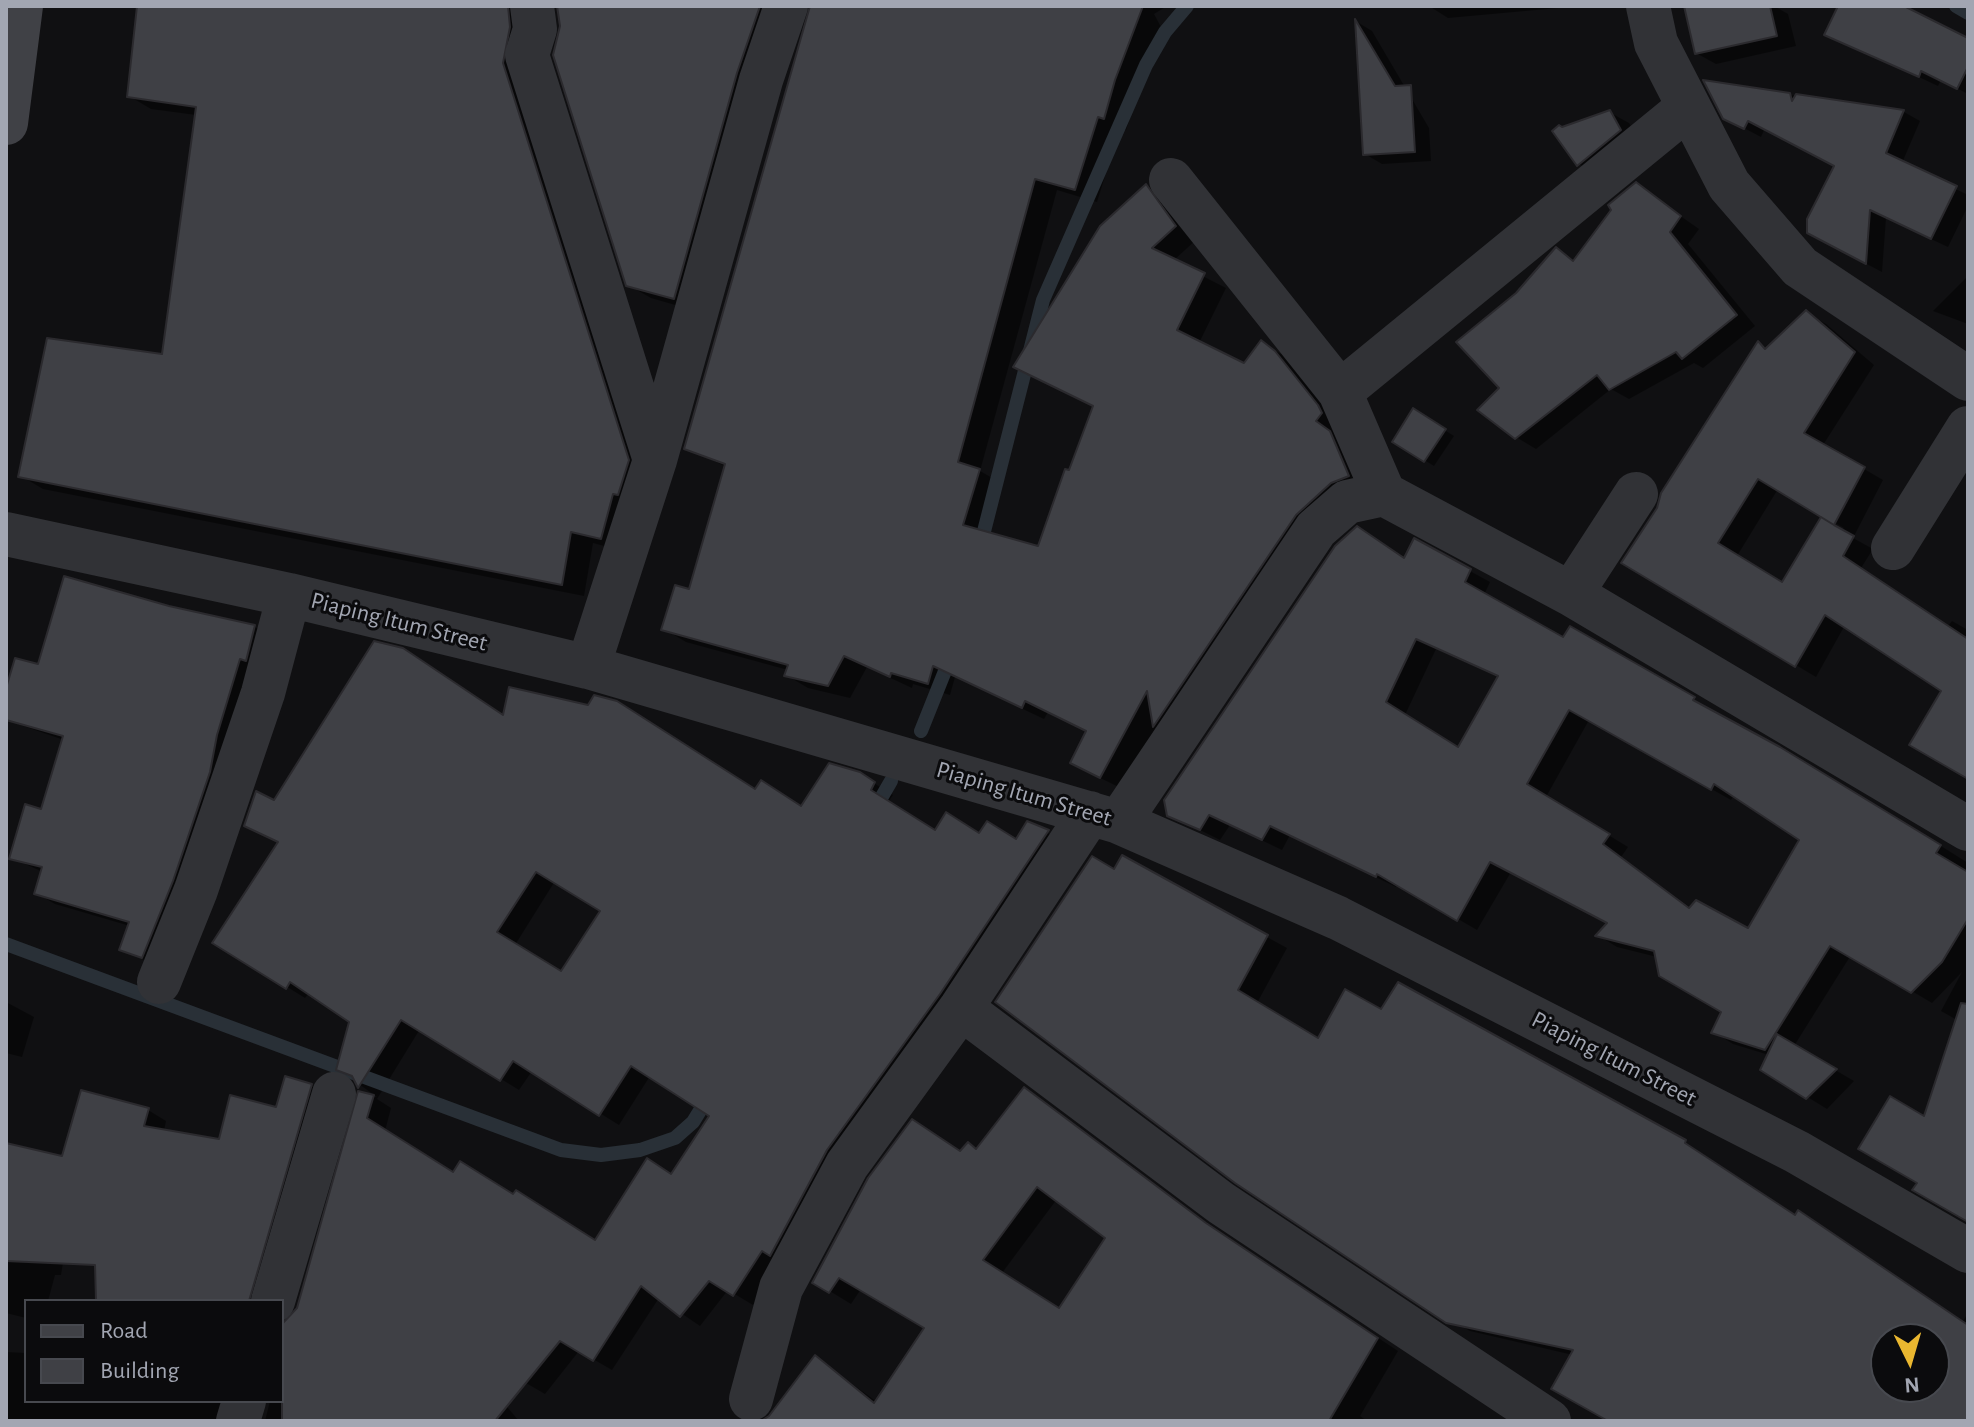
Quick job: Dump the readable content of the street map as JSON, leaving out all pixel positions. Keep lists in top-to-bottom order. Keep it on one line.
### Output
{"streets":{"street":["Piaping Itum Street"]},"legend":["Road","Building"],"north":"bottom"}
